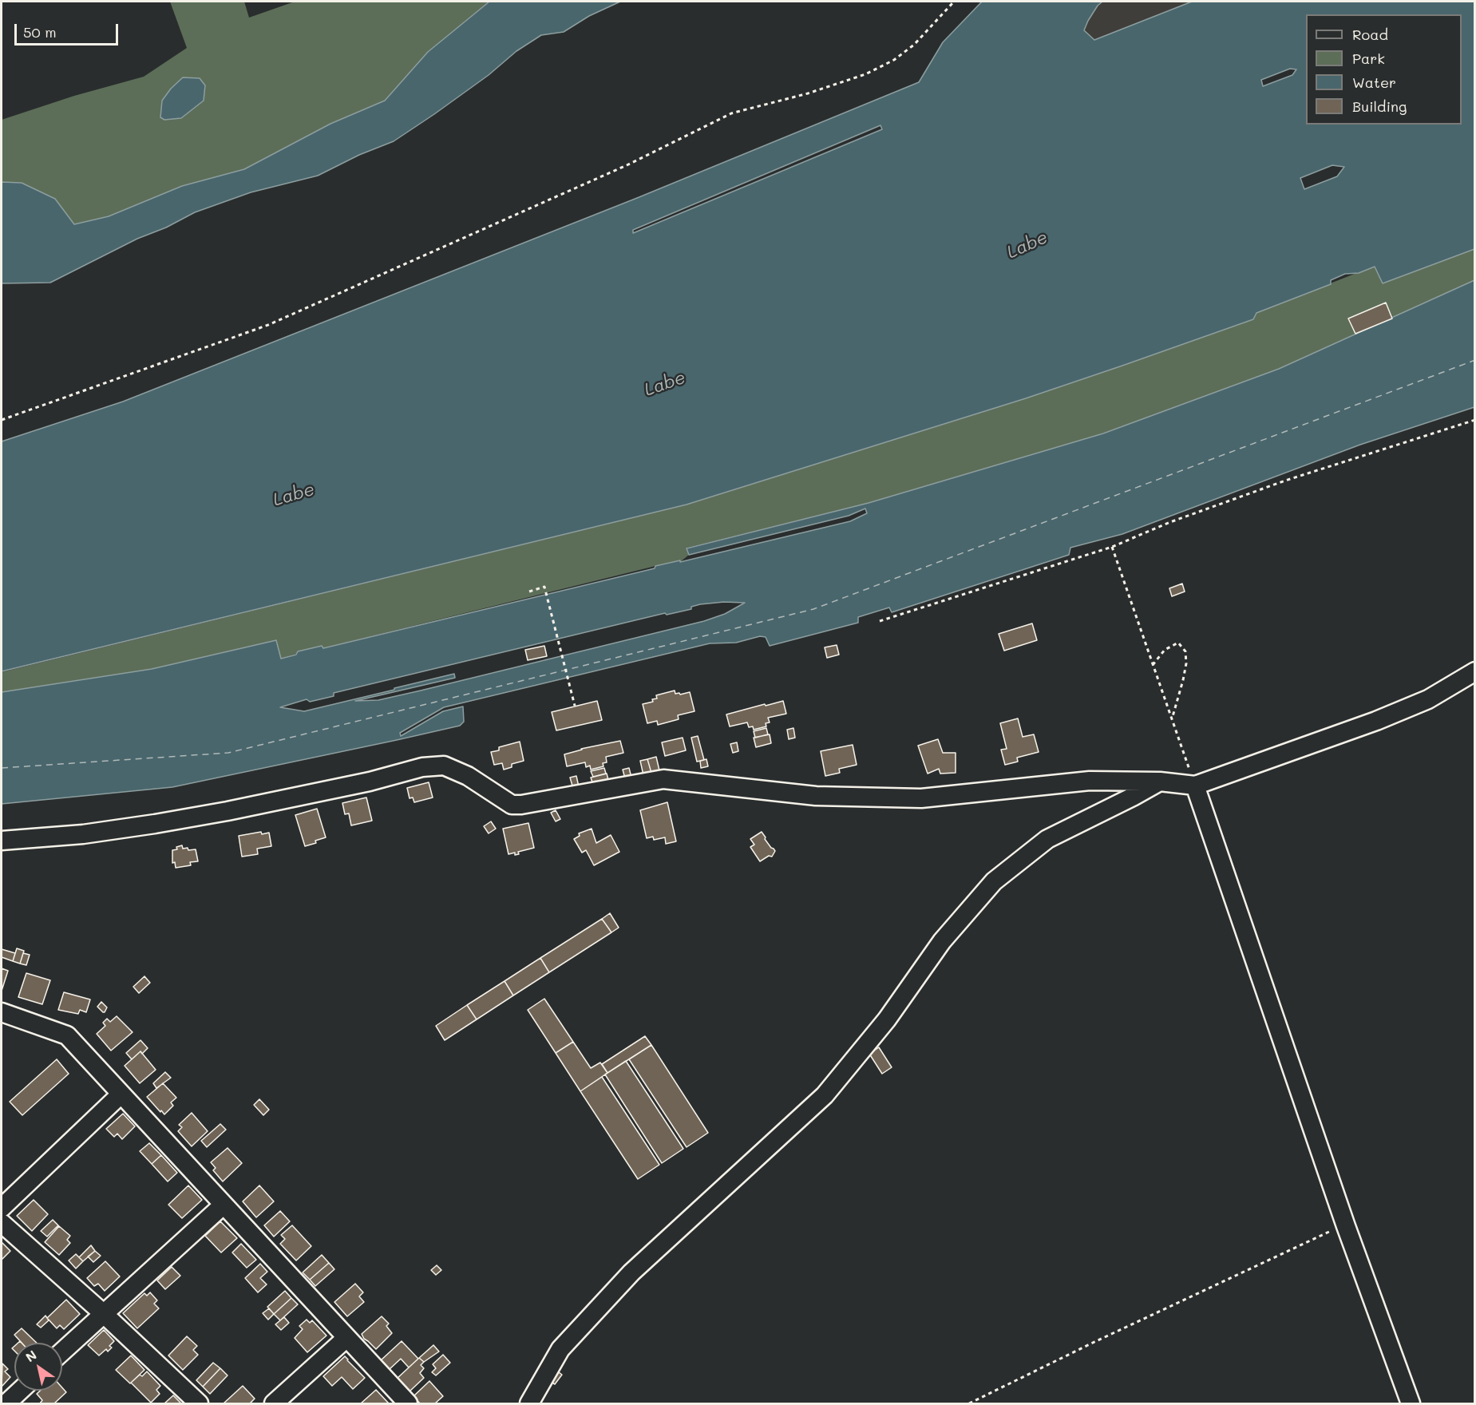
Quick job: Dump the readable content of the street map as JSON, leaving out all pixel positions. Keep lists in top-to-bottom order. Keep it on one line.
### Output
{"water":["Labe"],"legend":["Road","Park","Water","Building"],"scale_bar":"50 m","north":"top left"}
